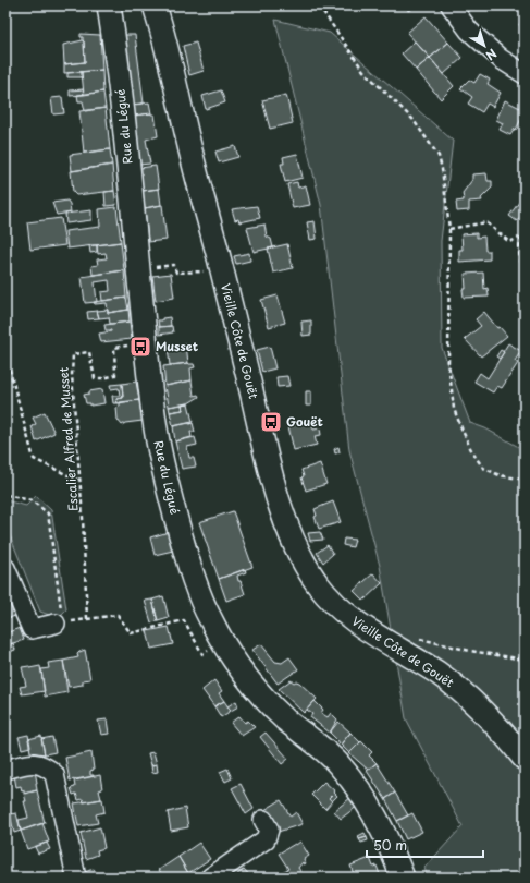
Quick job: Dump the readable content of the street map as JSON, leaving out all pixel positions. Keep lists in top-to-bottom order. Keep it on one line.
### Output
{"streets":{"street":["Rue du Légué","Vieille Côte de Gouët"],"path":["Escalier Alfred de Musset"]},"crossings":[["Rue du Légué","Escalier Alfred de Musset"]],"places":{"bus stop":["Musset","Gouët"]},"scale_bar":"50 m","north":"bottom right"}
